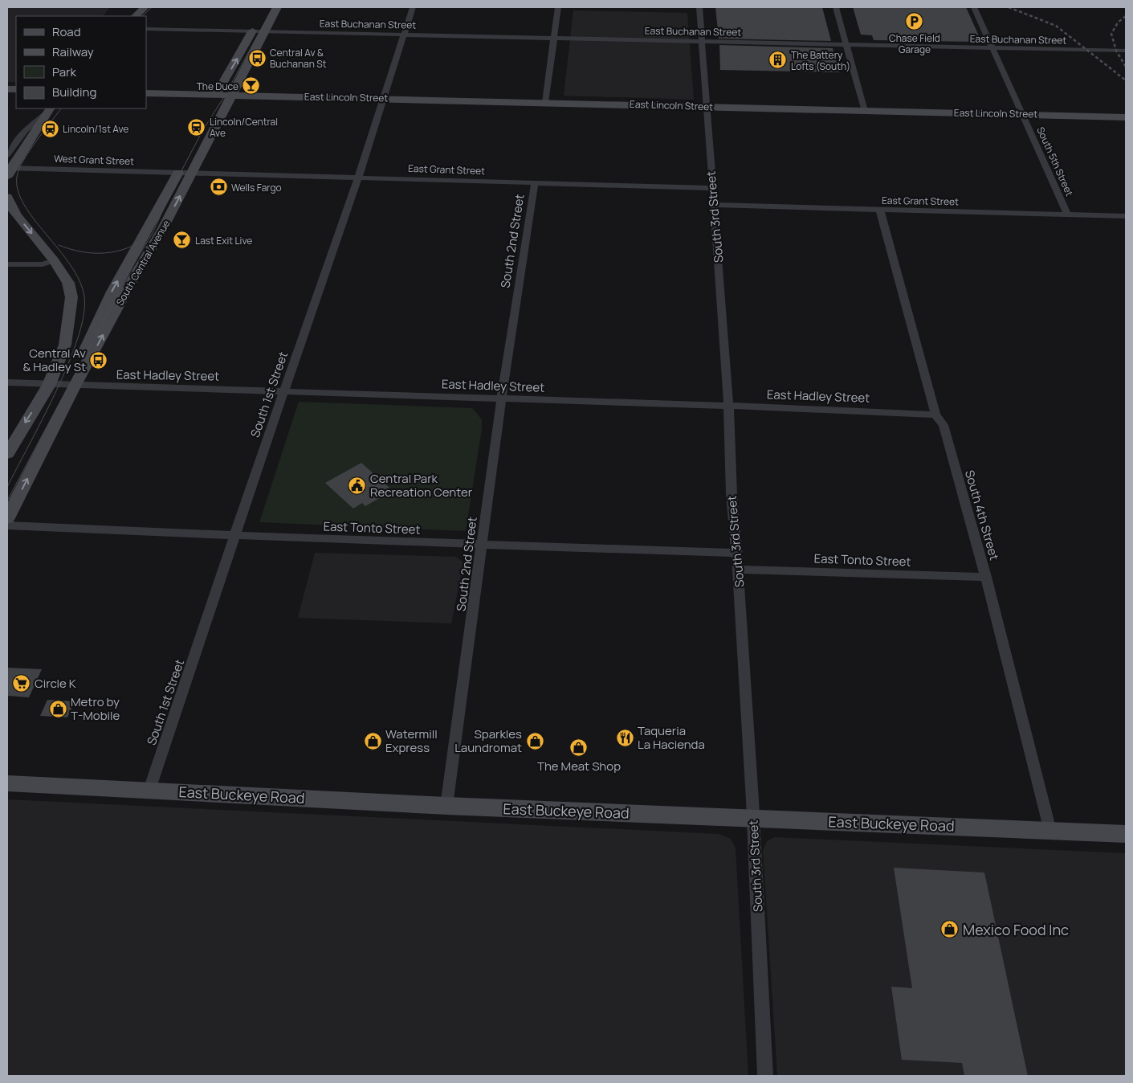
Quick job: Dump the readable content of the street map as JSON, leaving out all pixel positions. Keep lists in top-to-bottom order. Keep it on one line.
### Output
{"streets":{"main road":["East Lincoln Street","East Buckeye Road"],"street":["East Buchanan Street","West Grant Street","South 5th Street","East Grant Street","South 3rd Street","South 2nd Street","East Hadley Street","South 1st Street","South 4th Street","East Tonto Street"]},"crossings":[["East Buchanan Street","South 5th Street"],["East Buchanan Street","South 3rd Street"],["East Buchanan Street","South 1st Street"],["East Lincoln Street","South 5th Street"],["East Lincoln Street","South 3rd Street"],["East Lincoln Street","South 1st Street"],["West Grant Street","East Grant Street"],["South 5th Street","East Grant Street"],["East Grant Street","South 3rd Street"],["East Grant Street","South 2nd Street"],["East Grant Street","South 1st Street"],["East Grant Street","South 4th Street"],["South 3rd Street","East Hadley Street"],["South 3rd Street","East Tonto Street"],["South 3rd Street","East Buckeye Road"],["South 2nd Street","East Hadley Street"],["South 2nd Street","East Tonto Street"],["South 2nd Street","East Buckeye Road"],["East Hadley Street","South 1st Street"],["East Hadley Street","South 4th Street"],["South 1st Street","East Tonto Street"],["South 1st Street","East Buckeye Road"],["South 4th Street","East Tonto Street"],["South 4th Street","East Buckeye Road"]],"places":{"parking":["Chase Field Garage"],"bus stop":["Central Av & Buchanan St","Central Av & Hadley St"],"building":["The Battery Lofts (South)"],"bar":["The Duce","Last Exit Live"],"station":["Lincoln/Central Ave","Lincoln/1st Ave"],"bank":["Wells Fargo"],"public building":["Central Park Recreation Center"],"supermarket":["Circle K"],"shop":["Metro by T-Mobile","Watermill Express","Sparkles Laundromat","The Meat Shop","Mexico Food Inc"],"restaurant":["Taqueria La Hacienda"]},"legend":["Road","Railway","Park","Building"]}
